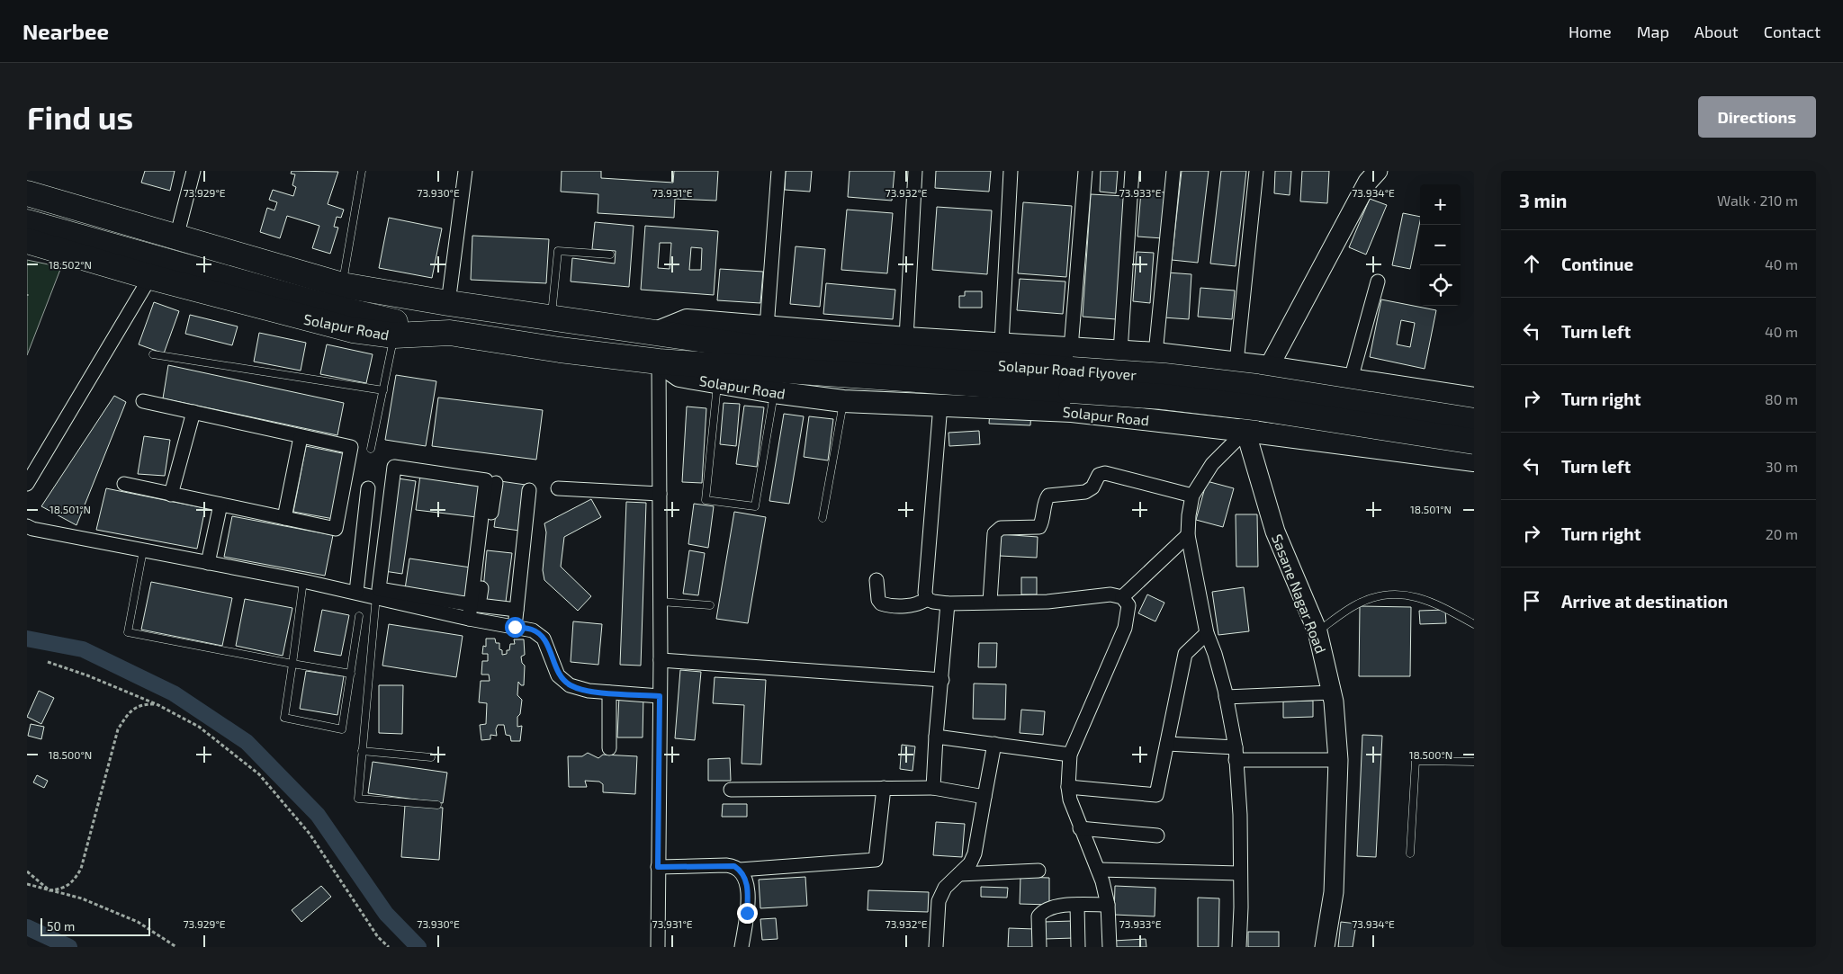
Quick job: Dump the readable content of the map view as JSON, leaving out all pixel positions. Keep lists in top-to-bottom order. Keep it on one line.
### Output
{"streets":{"highway":["Solapur Road","Solapur Road Flyover"],"street":["Sasane Nagar Road"]},"crossings":[["Solapur Road","Solapur Road Flyover"],["Solapur Road","Sasane Nagar Road"]],"scale_bar":"50 m","page":{"header":"Nearbee","nav":["Home","Map","About","Contact"],"buttons":"Directions","title":"Find us","heading":["3 min","Walk · 210 m"],"map_buttons":["+","−"],"list":[["Continue","40 m"],["Turn left","40 m"],["Turn right","80 m"],["Turn left","30 m"],["Turn right","20 m"],"Arrive at destination"],"scale":"50 m"},"coordinates":["73.929°E","73.930°E","73.931°E","73.932°E","73.933°E","73.934°E","18.502°N","18.501°N","18.500°N"]}
